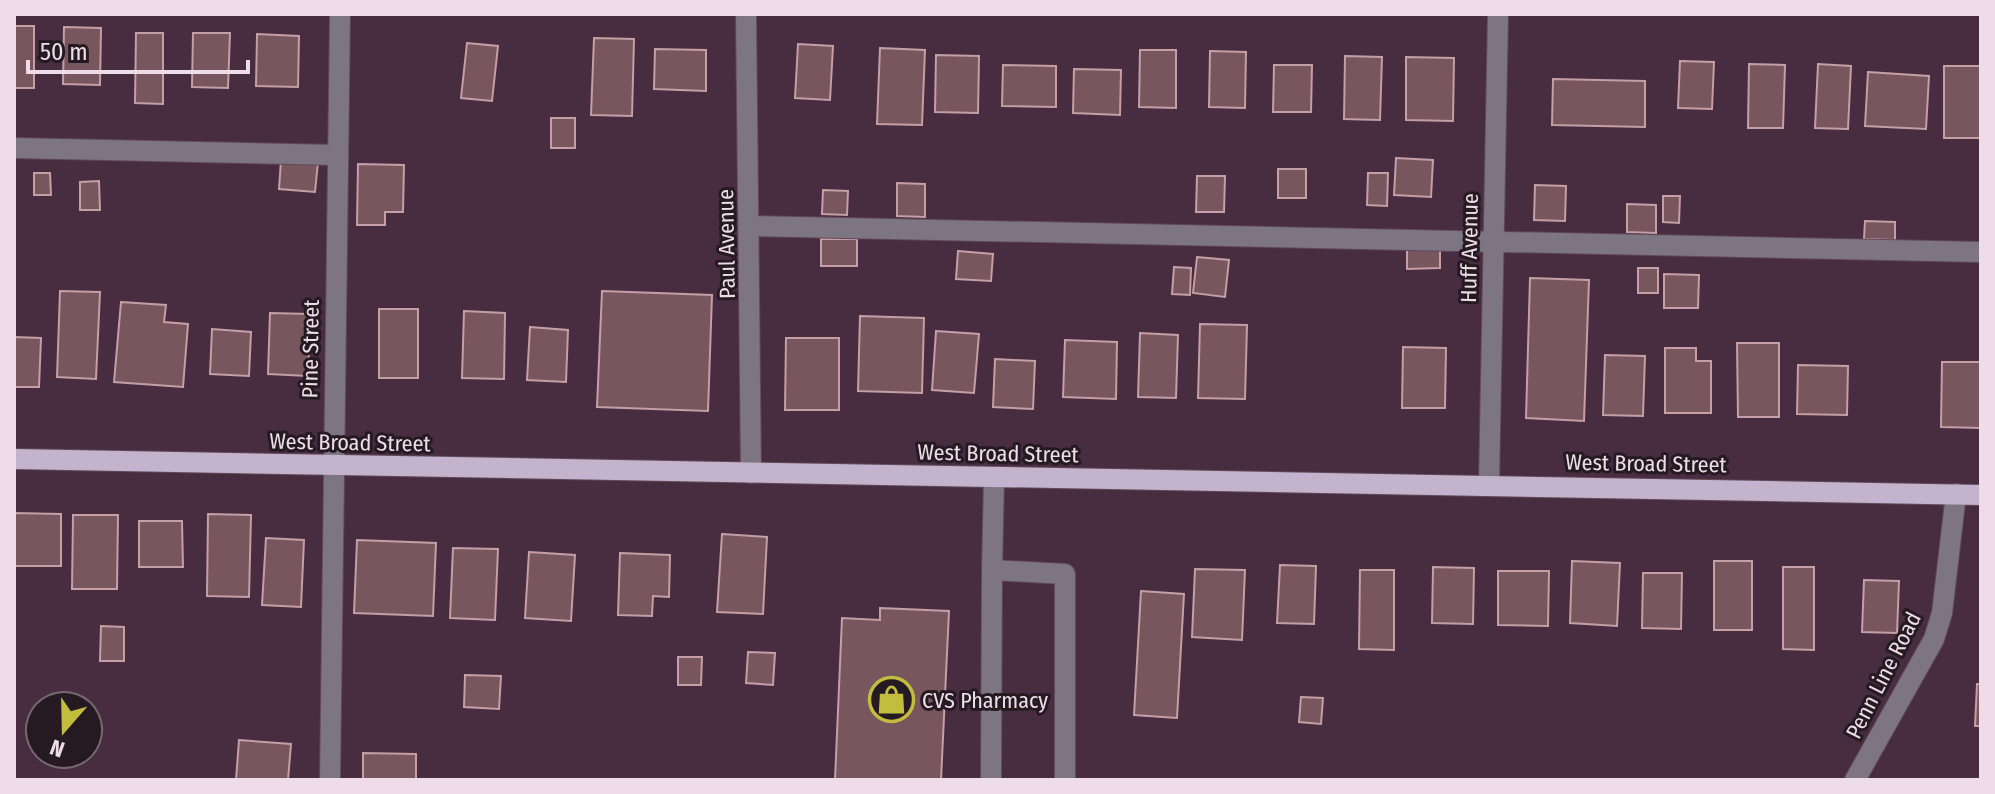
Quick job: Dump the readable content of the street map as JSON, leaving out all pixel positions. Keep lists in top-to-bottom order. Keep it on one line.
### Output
{"streets":{"main road":["West Broad Street"],"street":["Paul Avenue","Huff Avenue","Pine Street","Penn Line Road"]},"crossings":[["Paul Avenue","West Broad Street"],["Huff Avenue","West Broad Street"],["Pine Street","West Broad Street"],["West Broad Street","Penn Line Road"]],"places":{"shop":["CVS Pharmacy"]},"scale_bar":"50 m","north":"bottom"}
